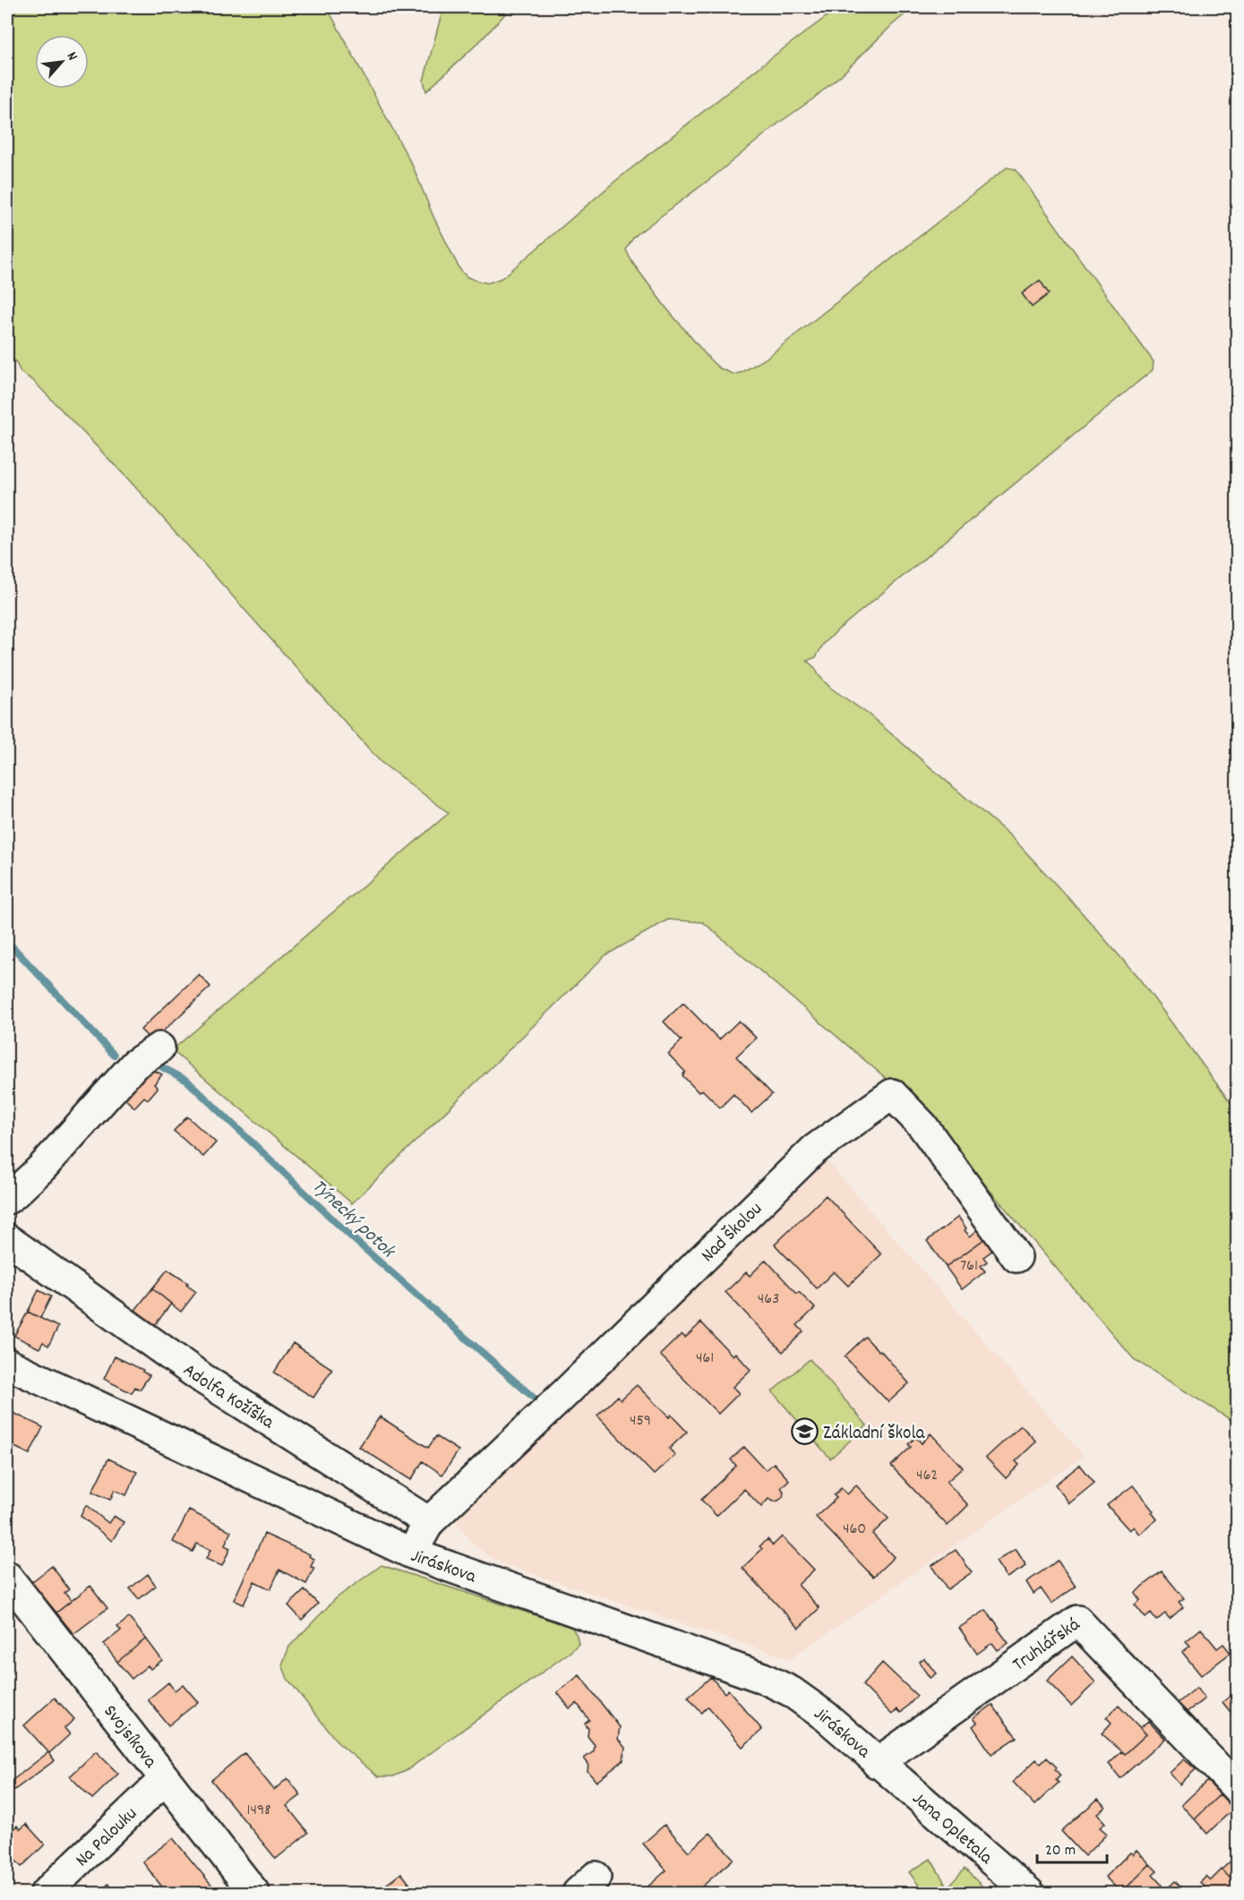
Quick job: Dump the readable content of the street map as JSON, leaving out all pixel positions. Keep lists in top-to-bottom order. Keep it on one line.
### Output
{"streets":{"street":["Nad Školou","Adolfa Kožíška","Jiráskova","Truhlářská","Svojsíkova","Jana Opletala","Na Palouku"]},"crossings":[["Nad Školou","Adolfa Kožíška"],["Jiráskova","Truhlářská"],["Jiráskova","Jana Opletala"],["Truhlářská","Jana Opletala"],["Svojsíkova","Na Palouku"]],"water":["Týnecký potok"],"places":{"school or university":["Základní škola"]},"house_numbers":["761","463","461","459","462","460","1498"],"scale_bar":"20 m","north":"top right"}
